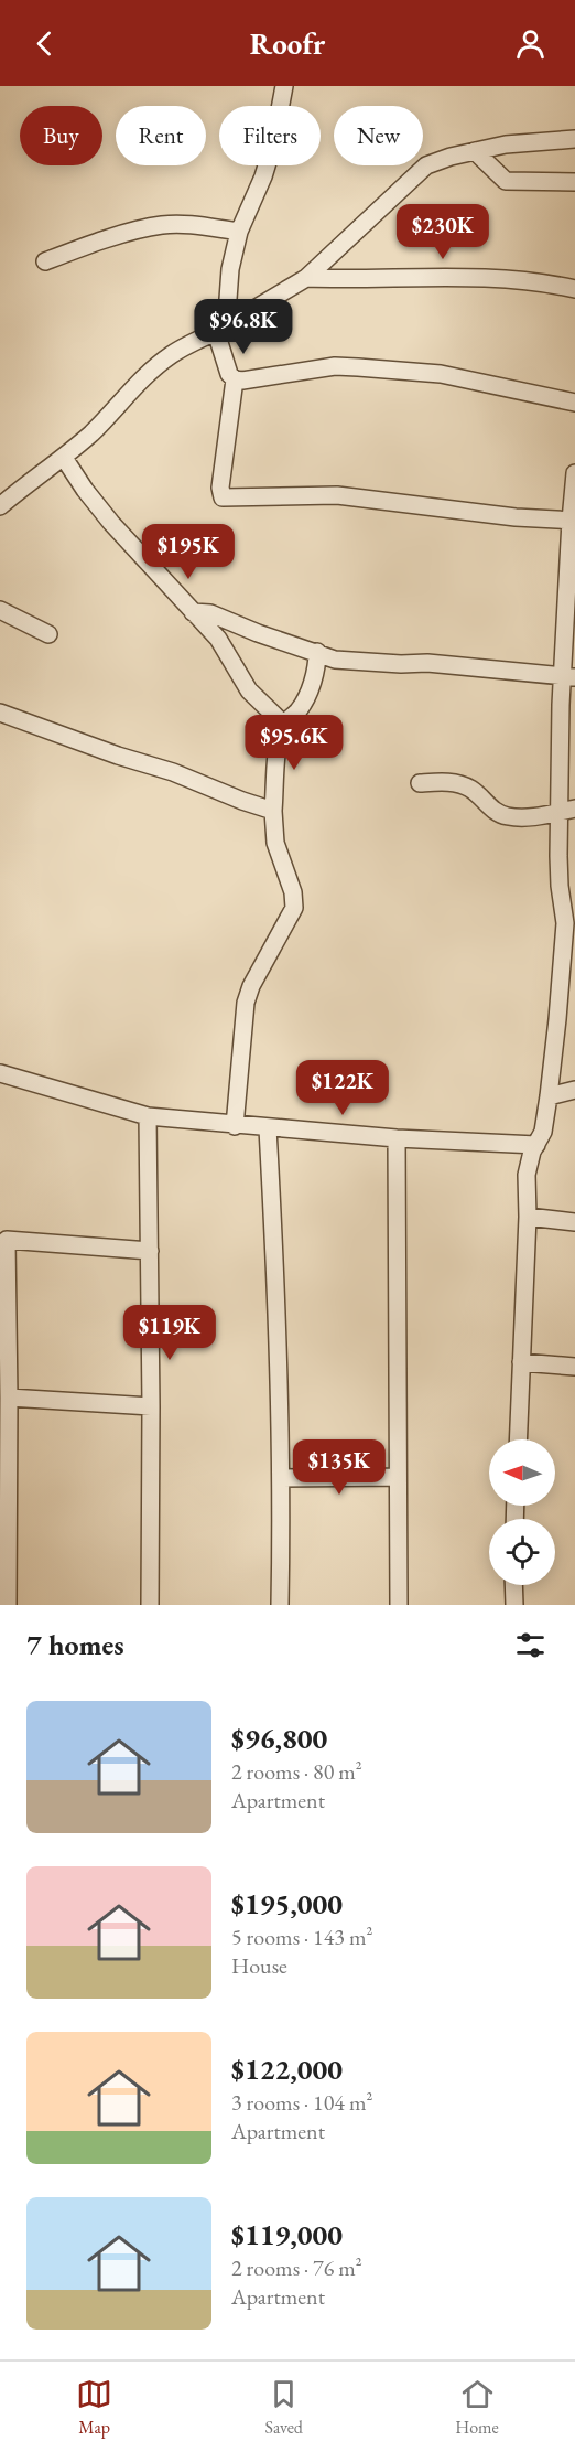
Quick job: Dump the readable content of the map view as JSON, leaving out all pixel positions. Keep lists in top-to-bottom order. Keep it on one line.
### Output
{"north":"left","page":{"header":"Roofr","chip":["Buy","Rent","Filters","New"],"price":["$230K","$96.8K","$195K","$95.6K","$122K","$119K","$135K"],"heading":"7 homes","list":[{"name":"$96,800","note":"2 rooms · 80 m² · Apartment"},{"name":"$195,000","note":"5 rooms · 143 m² · House"},{"name":"$122,000","note":"3 rooms · 104 m² · Apartment"},{"name":"$119,000","note":"2 rooms · 76 m² · Apartment"}],"tabs":["Map","Saved","Home"]}}
